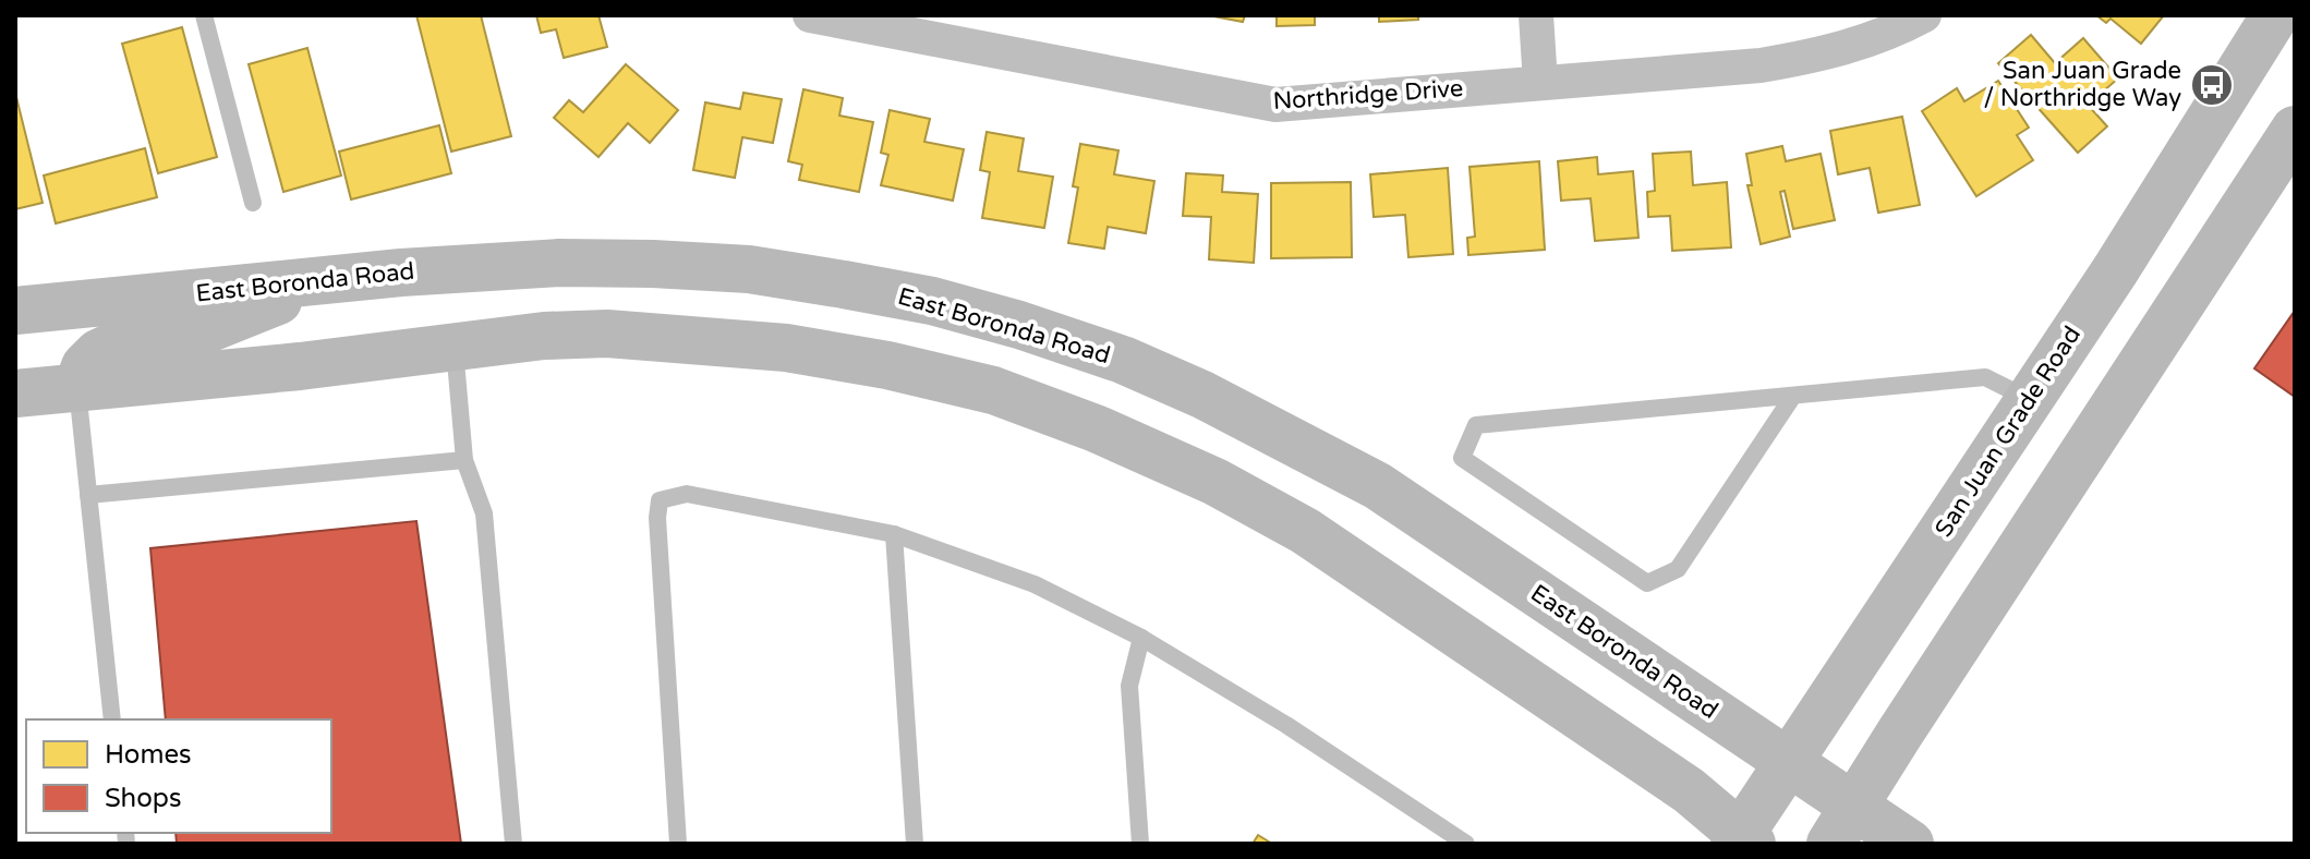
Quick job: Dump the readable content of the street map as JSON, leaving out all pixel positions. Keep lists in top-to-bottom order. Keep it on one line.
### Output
{"streets":{"main road":["East Boronda Road","San Juan Grade Road"],"street":["Northridge Drive"]},"crossings":[["East Boronda Road","San Juan Grade Road"]],"places":{"bus stop":["San Juan Grade / Northridge Way"]},"legend":["Homes","Shops"]}
